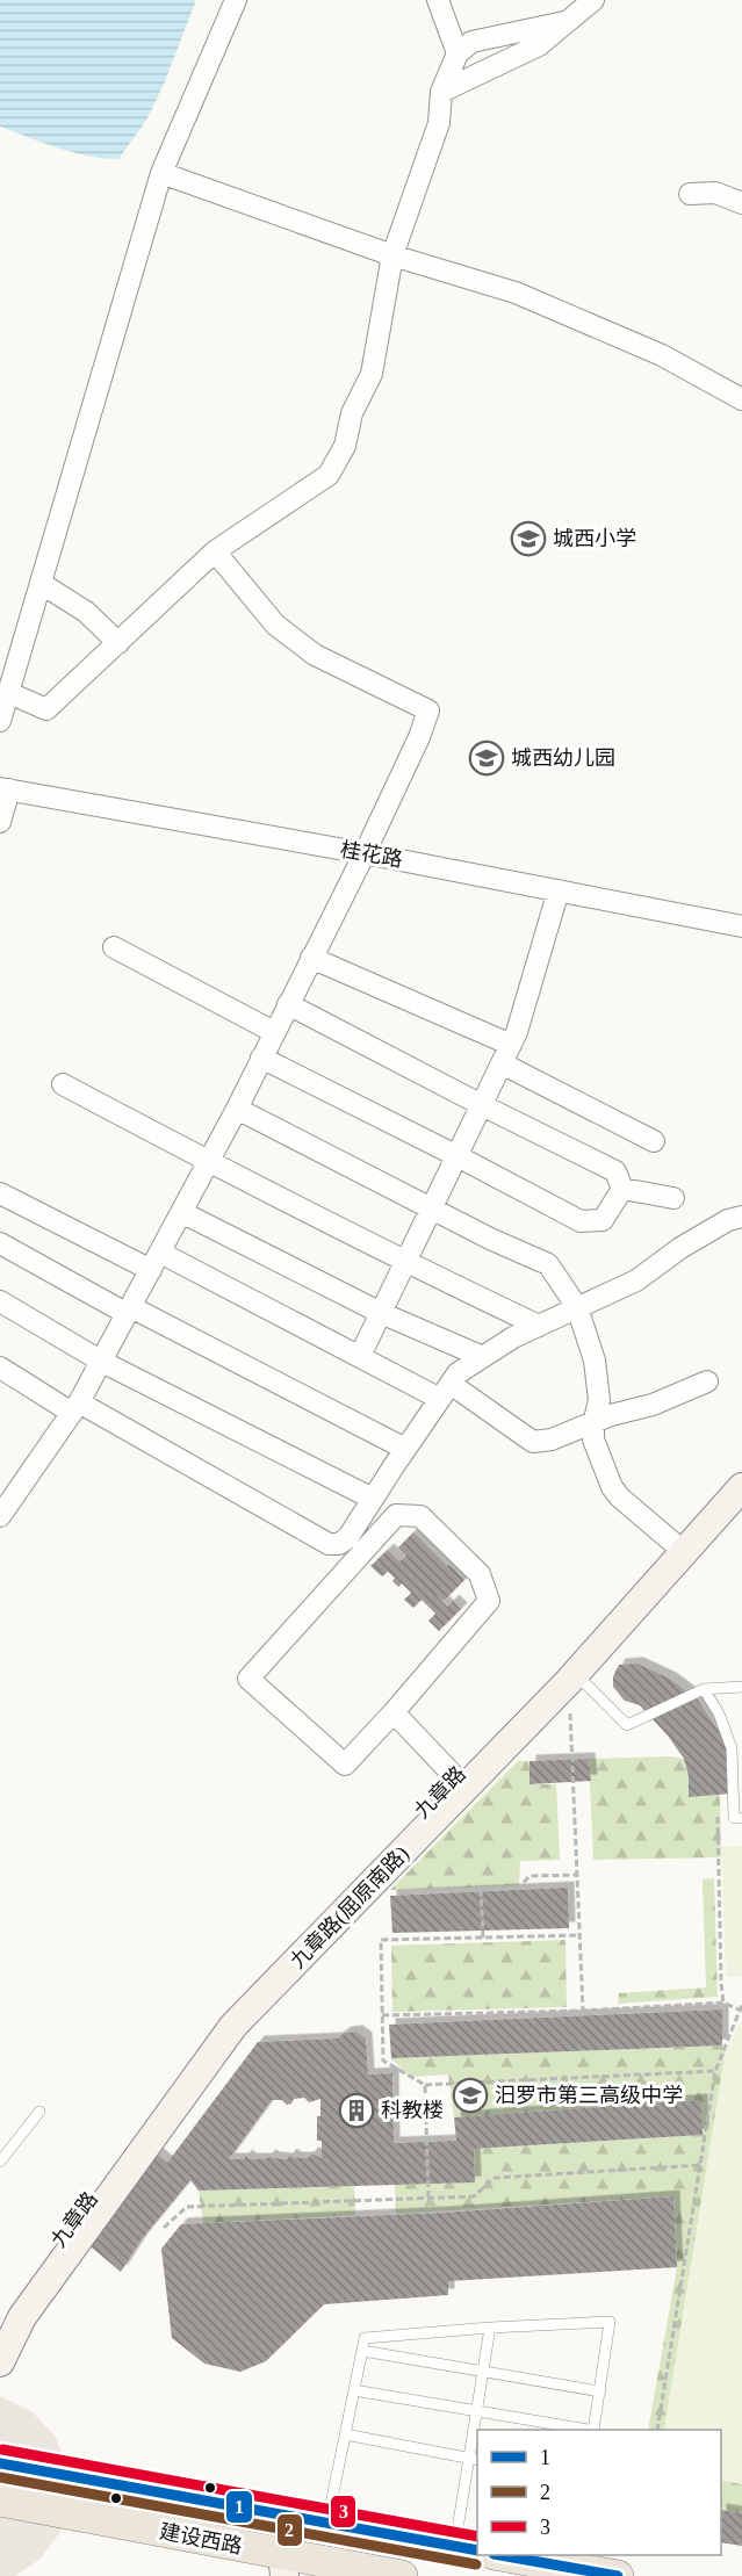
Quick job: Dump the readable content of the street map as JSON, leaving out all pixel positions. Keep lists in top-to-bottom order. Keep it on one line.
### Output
{"streets":{"main road":["建设西路"],"street":["桂花路","九章路","九章路(屈原南路)"]},"places":{"school or university":["城西小学","城西幼儿园","汨罗市第三高级中学"],"building":["科教楼"]},"lines":["transit line 3","transit line 1","transit line 2"],"legend":["1","2","3"]}
